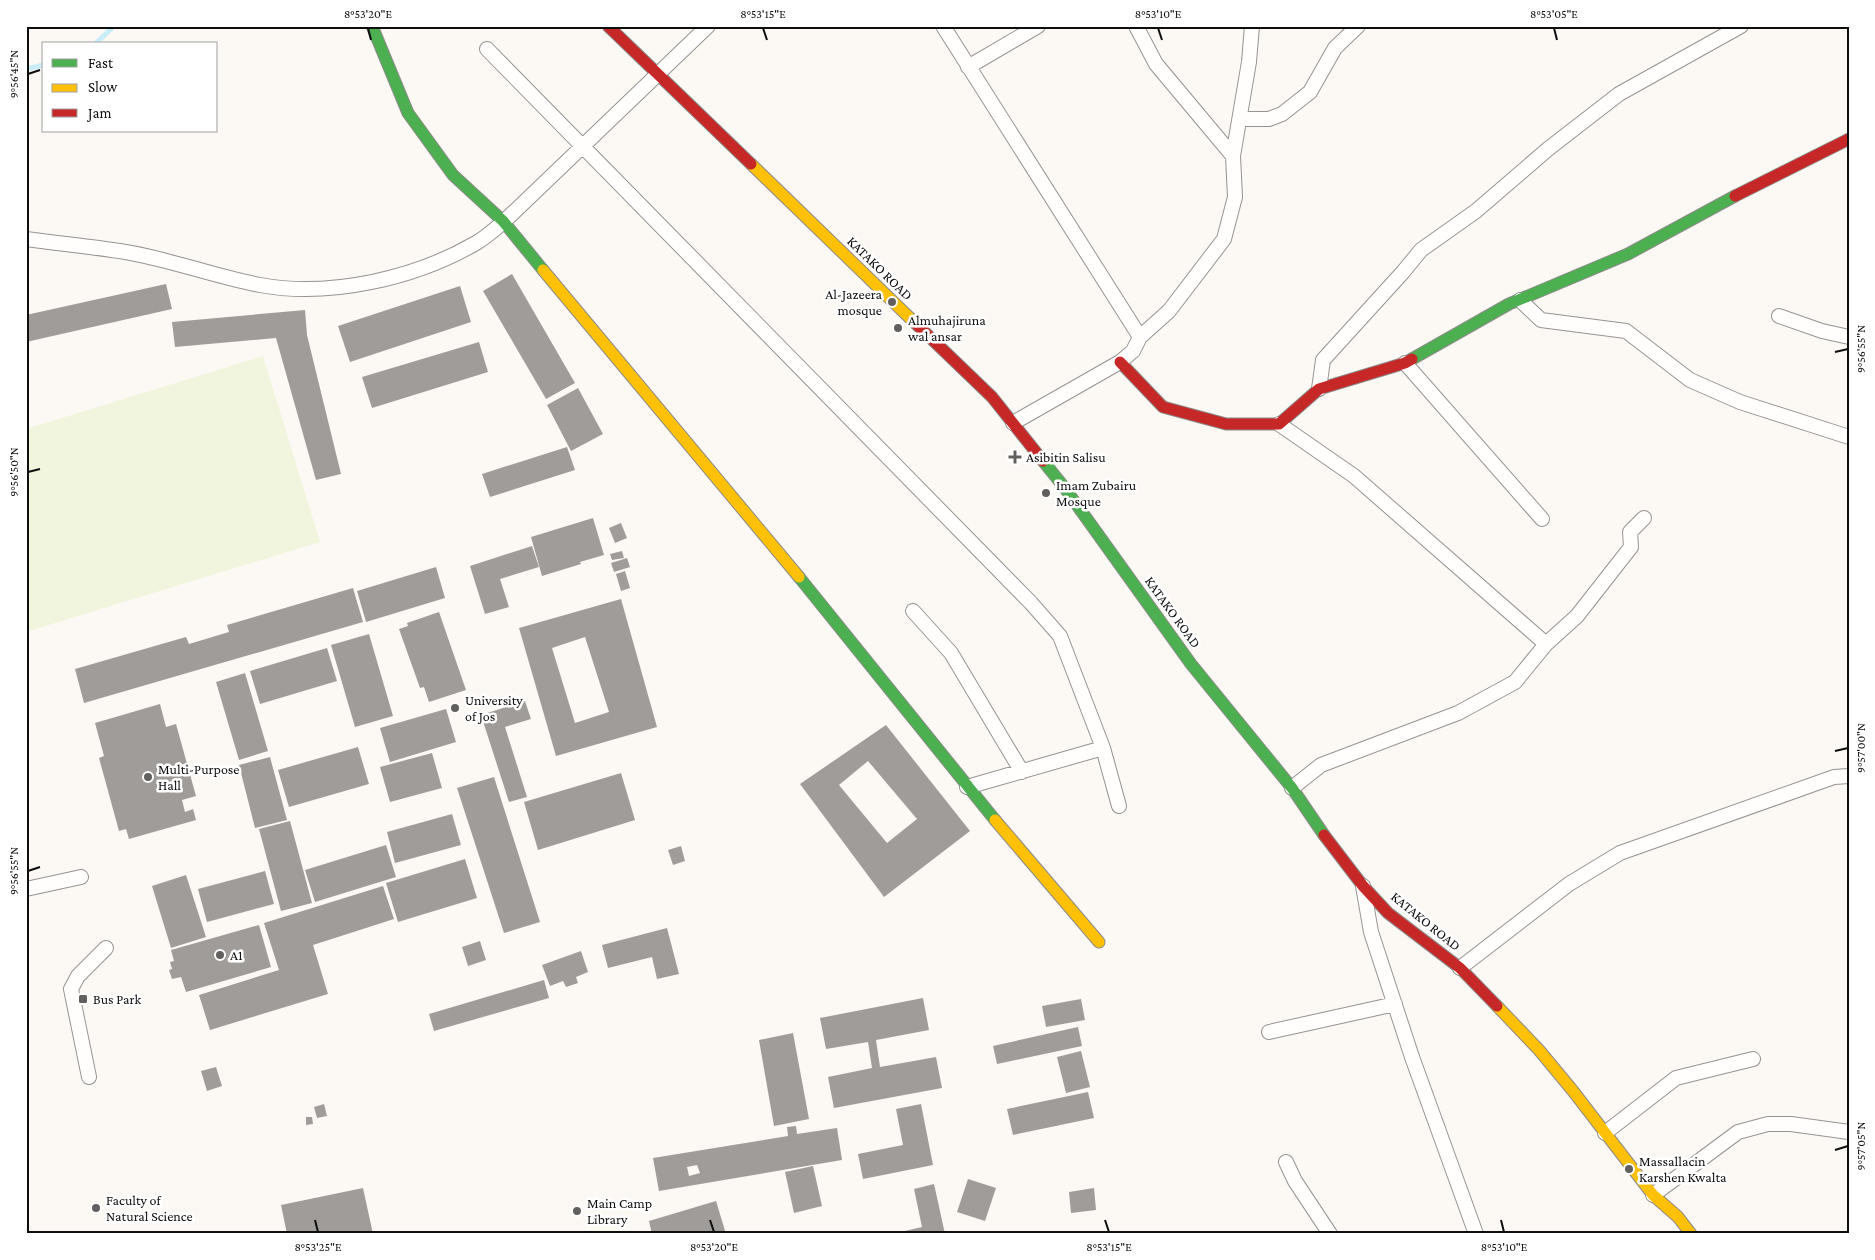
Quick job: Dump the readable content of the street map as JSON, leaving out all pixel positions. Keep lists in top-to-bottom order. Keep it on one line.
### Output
{"streets":{"street":["KATAKO ROAD"]},"places":{"other":["Al-Jazeera mosque","Almuhajiruna wal ansar","Imam Zubairu Mosque","University of Jos","Multi-Purpose Hall","A1","Massallacin Karshen Kwalta","Faculty of Natural Science","Main Camp Library"],"health":["Asibitin Salisu"],"transit":["Bus Park"]},"legend":["Fast","Slow","Jam"],"coordinates":["8°53'20\"E","8°53'15\"E","8°53'10\"E","8°53'05\"E","9°56'45\"N","9°56'55\"N","9°56'50\"N","9°57'00\"N","9°57'05\"N","8°53'25\"E"]}
